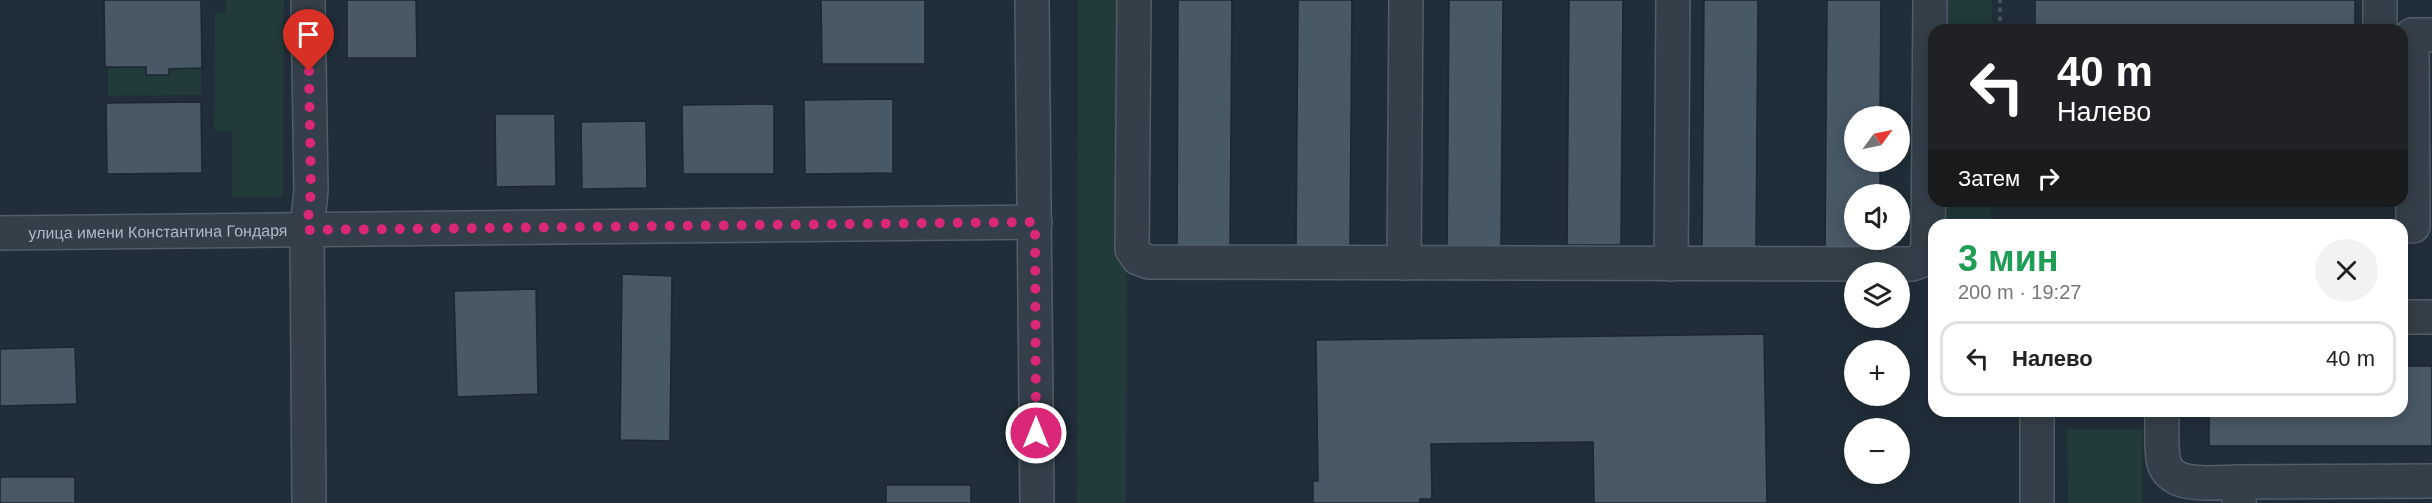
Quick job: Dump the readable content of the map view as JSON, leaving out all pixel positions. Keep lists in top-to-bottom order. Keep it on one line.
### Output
{"streets":{"street":["улица имени Константина Гондаря"]},"north":"top right","page":{"turn":["40 m","Налево"],"map_buttons":["+","−"],"then":"Затем","heading":["3 мин","200 m · 19:27"],"list":[{"name":"Налево","value":"40 m"}]}}
